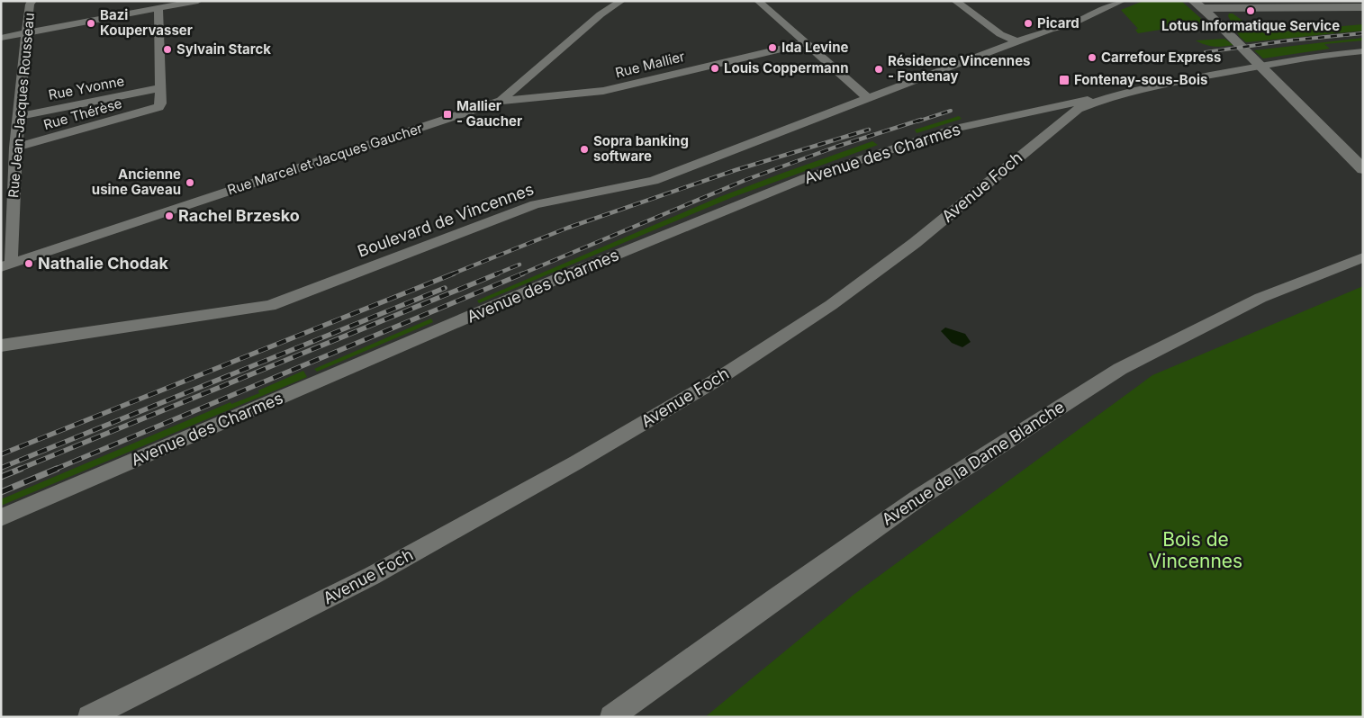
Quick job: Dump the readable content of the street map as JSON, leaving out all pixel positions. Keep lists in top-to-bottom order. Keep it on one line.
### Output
{"streets":{"street":["Rue Mallier","Rue Yvonne","Rue Jean-Jacques Rousseau","Rue Thérèse","Avenue des Charmes","Rue Marcel et Jacques Gaucher","Avenue Foch","Boulevard de Vincennes","Avenue de la Dame Blanche"]},"crossings":[["Rue Mallier","Rue Marcel et Jacques Gaucher"],["Rue Yvonne","Rue Jean-Jacques Rousseau"],["Rue Jean-Jacques Rousseau","Rue Thérèse"],["Rue Jean-Jacques Rousseau","Rue Marcel et Jacques Gaucher"],["Avenue des Charmes","Avenue Foch"]],"parks":["Bois de Vincennes"],"places":{"other":["Lotus Informatique Service","Bazi Koupervasser","Picard","Ida Levine","Sylvain Starck","Carrefour Express","Louis Coppermann","Résidence Vincennes - Fontenay","Sopra banking software","Ancienne usine Gaveau","Rachel Brzesko","Nathalie Chodak"],"transit":["Fontenay-sous-Bois","Mallier - Gaucher"]}}
